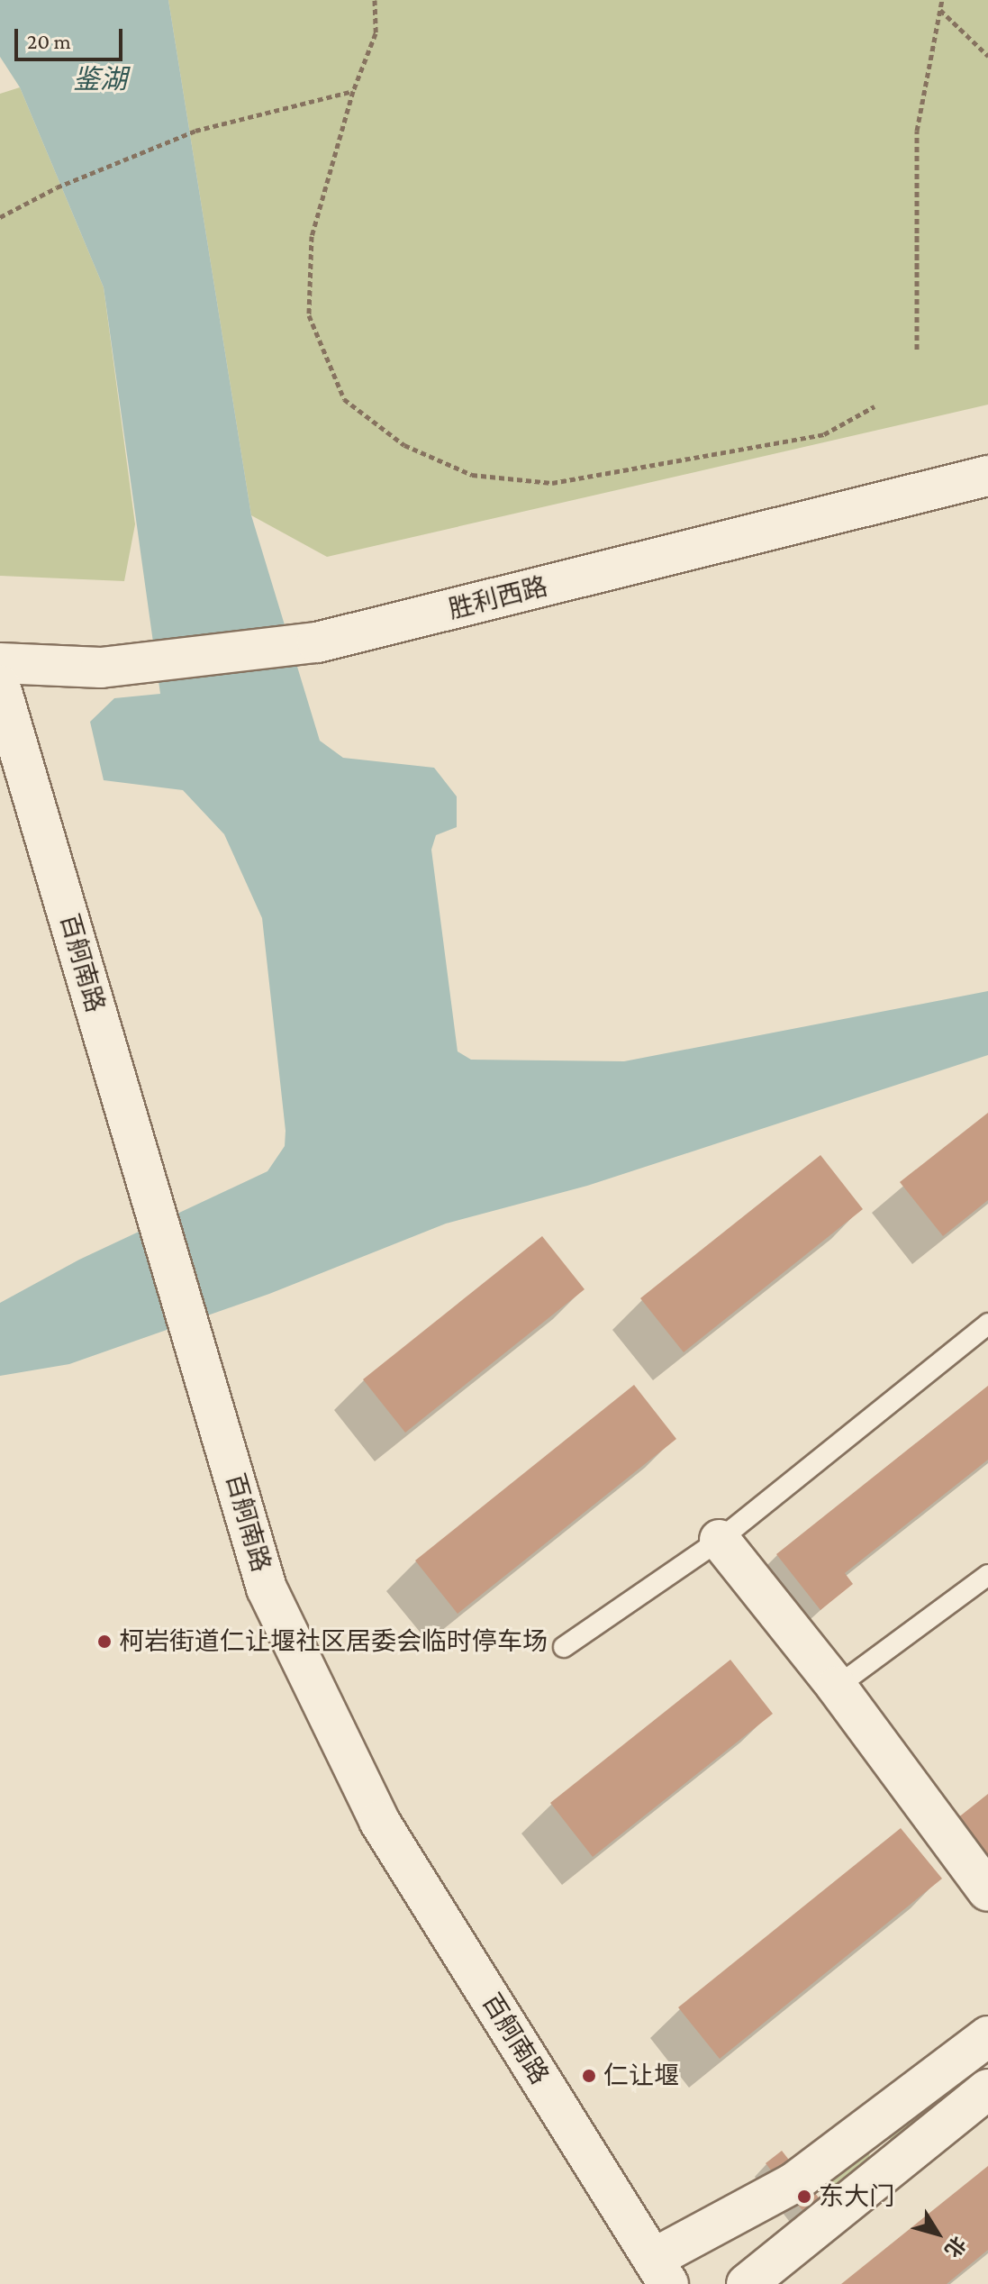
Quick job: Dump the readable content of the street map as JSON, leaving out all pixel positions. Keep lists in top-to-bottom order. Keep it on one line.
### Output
{"streets":{"street":["胜利西路","百舸南路"]},"water":["鉴湖"],"places":["柯岩街道仁让堰社区居委会临时停车场","仁让堰","东大门"],"scale_bar":"20 m","north":"bottom right"}
